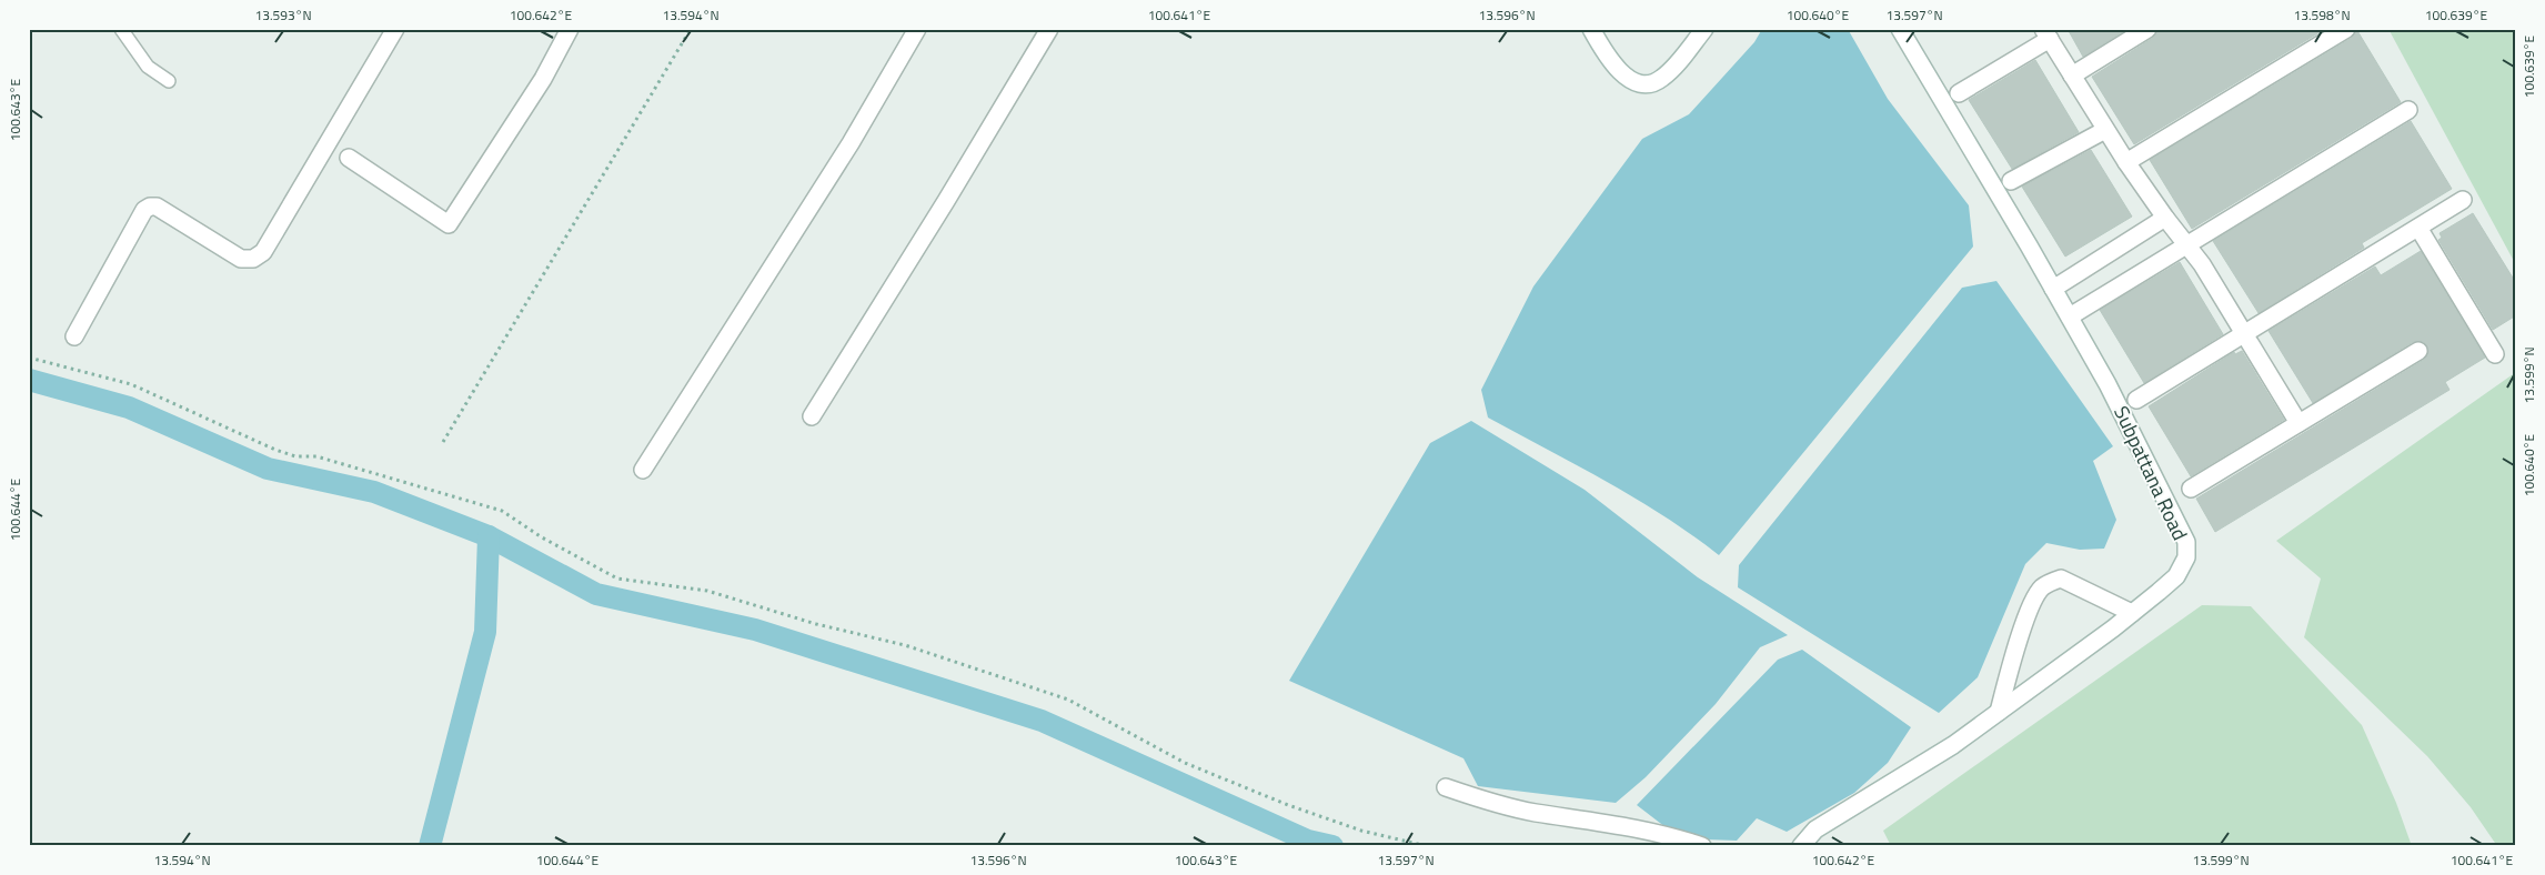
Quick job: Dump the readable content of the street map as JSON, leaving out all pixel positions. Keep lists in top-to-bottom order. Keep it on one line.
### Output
{"streets":{"street":["Subpattana Road"]},"coordinates":["13.593°N","100.642°E","13.594°N","100.641°E","13.596°N","100.640°E","13.597°N","13.598°N","100.639°E","100.643°E","13.599°N","100.644°E"]}
